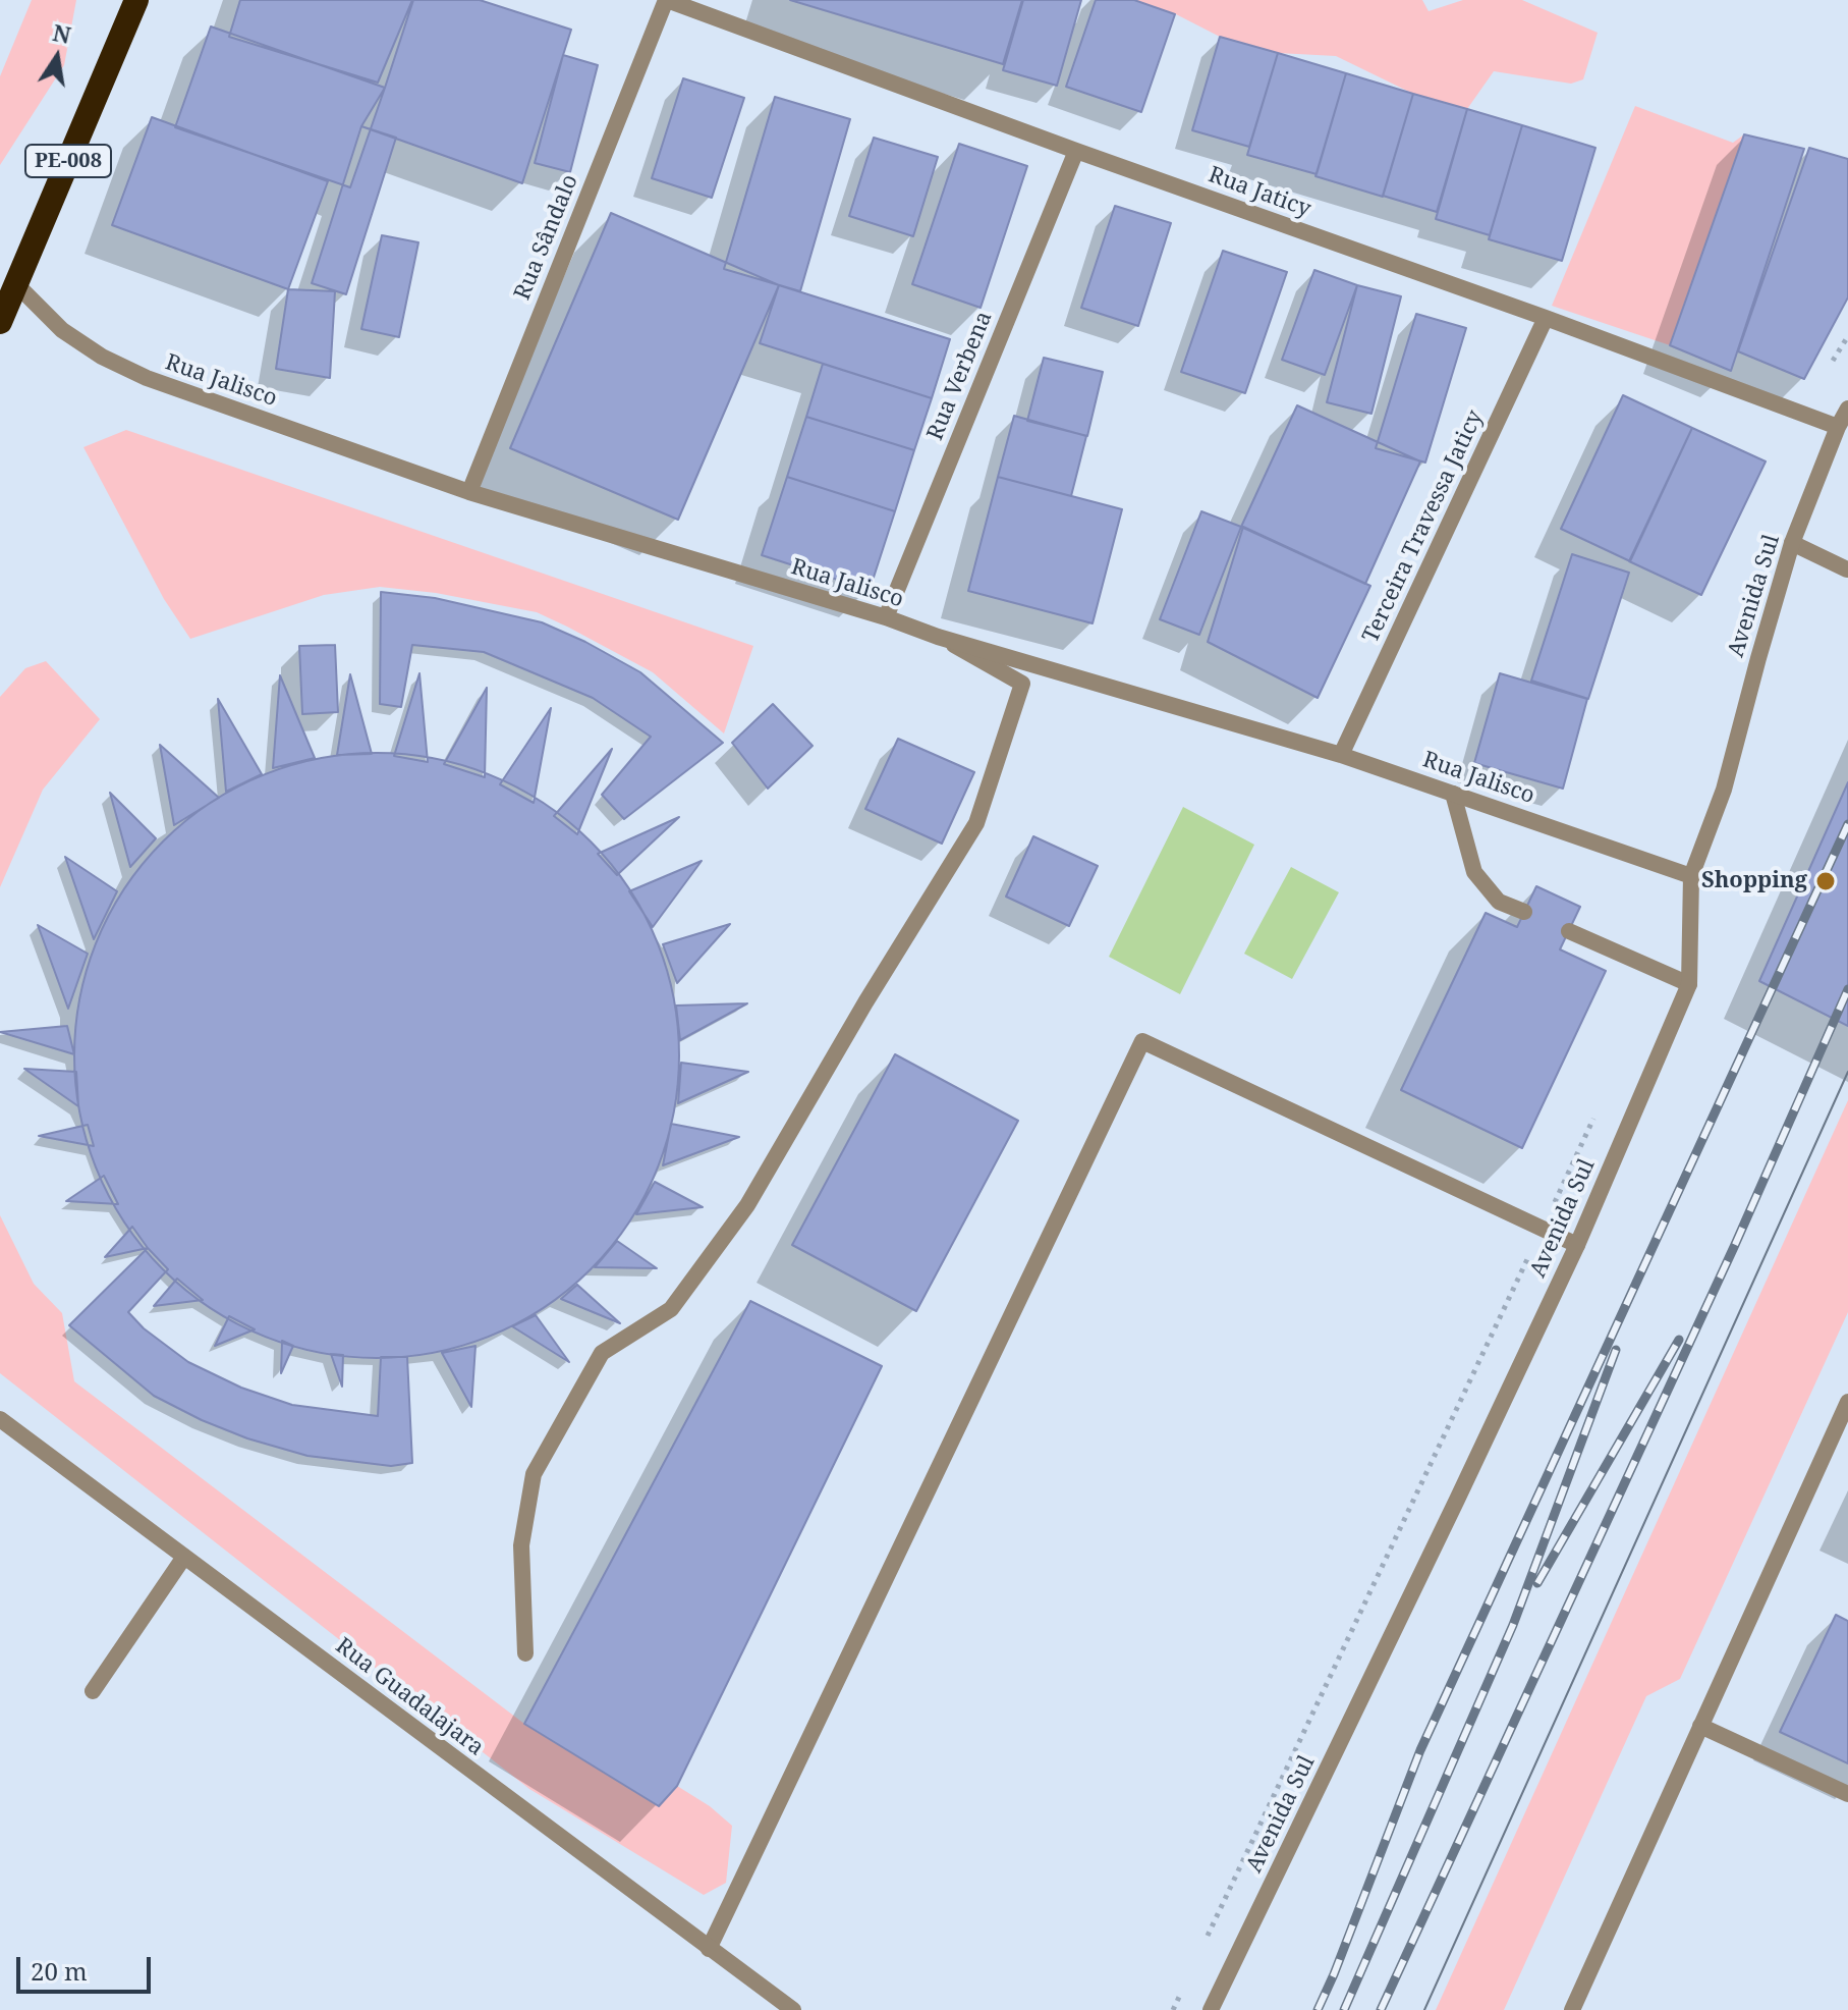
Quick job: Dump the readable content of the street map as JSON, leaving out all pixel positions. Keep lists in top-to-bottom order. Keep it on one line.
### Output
{"streets":{"highway":["PE-008"],"street":["Rua Jaticy","Rua Sândalo","Rua Verbena","Rua Jalisco","Terceira Travessa Jaticy","Avenida Sul","Rua Guadalajara"]},"crossings":[["PE-008","Rua Jalisco"],["Rua Jaticy","Rua Sândalo"],["Rua Jaticy","Rua Verbena"],["Rua Jaticy","Terceira Travessa Jaticy"],["Rua Jaticy","Avenida Sul"],["Rua Sândalo","Rua Jalisco"],["Rua Verbena","Rua Jalisco"],["Rua Jalisco","Terceira Travessa Jaticy"],["Rua Jalisco","Avenida Sul"]],"places":["Shopping"],"scale_bar":"20 m","north":"top"}
